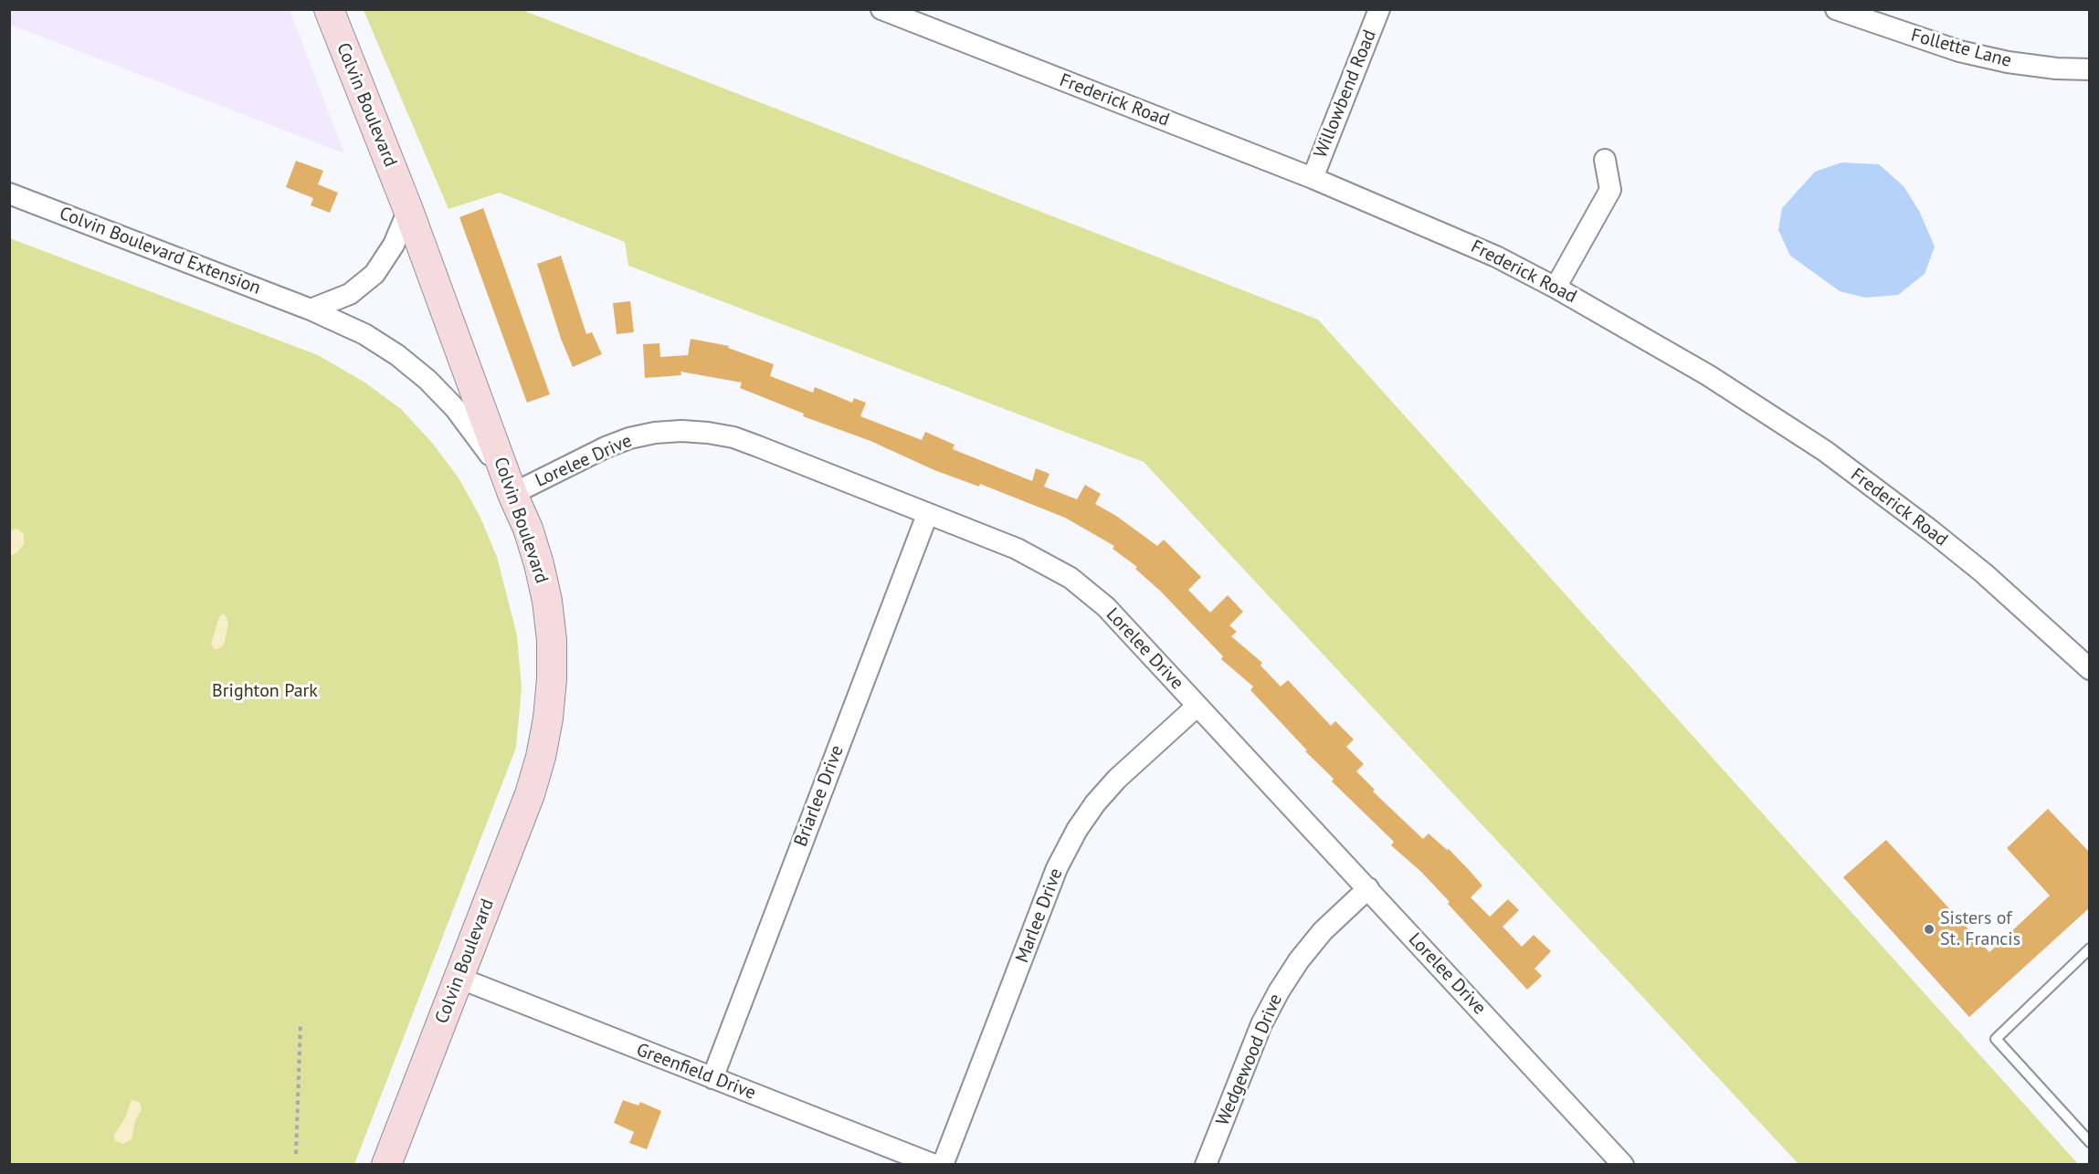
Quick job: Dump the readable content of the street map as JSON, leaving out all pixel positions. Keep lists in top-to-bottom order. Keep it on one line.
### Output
{"streets":{"street":["Follette Lane","Willowbend Road","Frederick Road","Colvin Boulevard","Colvin Boulevard Extension","Lorelee Drive","Briarlee Drive","Marlee Drive","Wedgewood Drive","Greenfield Drive"]},"crossings":[["Willowbend Road","Frederick Road"],["Colvin Boulevard","Colvin Boulevard Extension"],["Colvin Boulevard","Lorelee Drive"],["Colvin Boulevard","Greenfield Drive"],["Colvin Boulevard Extension","Lorelee Drive"],["Lorelee Drive","Briarlee Drive"],["Lorelee Drive","Marlee Drive"],["Lorelee Drive","Wedgewood Drive"],["Briarlee Drive","Greenfield Drive"]],"parks":["Brighton Park"],"places":["Sisters of St. Francis"]}
